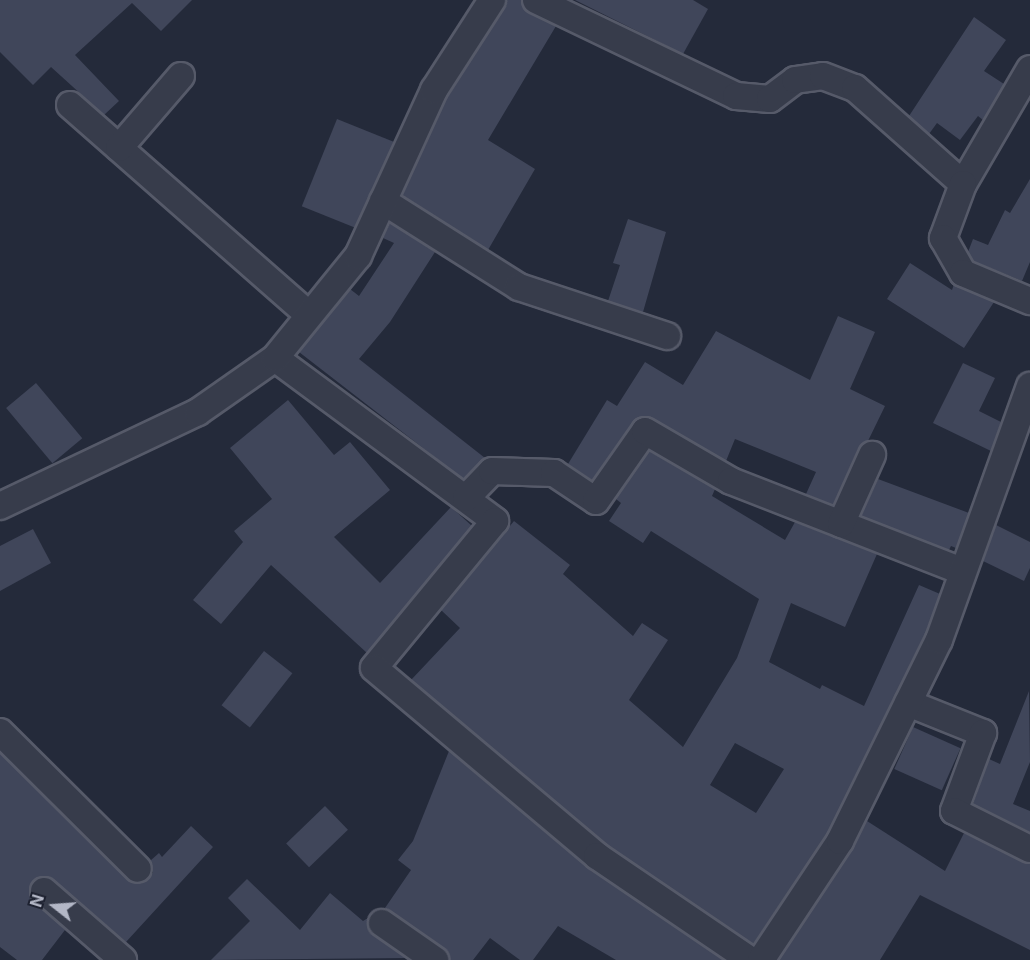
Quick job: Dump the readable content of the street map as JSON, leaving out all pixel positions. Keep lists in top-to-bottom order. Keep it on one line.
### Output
{"north":"left"}
